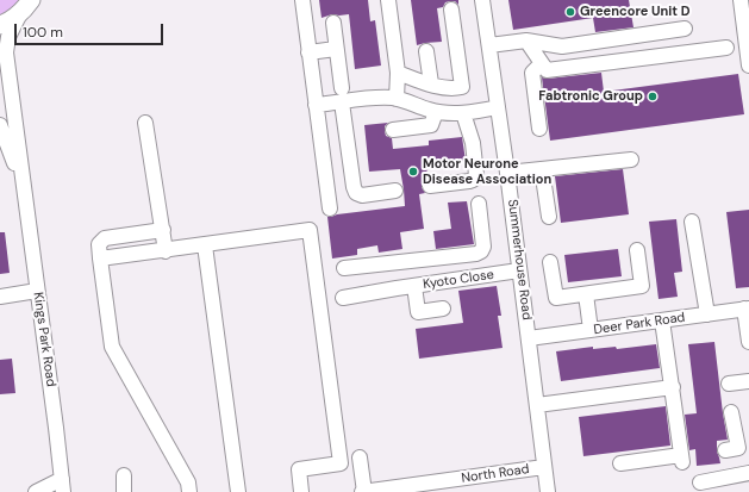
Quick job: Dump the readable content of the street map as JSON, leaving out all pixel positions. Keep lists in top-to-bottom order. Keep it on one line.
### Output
{"streets":{"street":["Summerhouse Road","Kyoto Close","Deer Park Road","Kings Park Road","North Road"]},"crossings":[["Summerhouse Road","Kyoto Close"],["Summerhouse Road","Deer Park Road"],["Summerhouse Road","North Road"]],"places":["Greencore Unit D","Fabtronic Group","Motor Neurone Disease Association"],"scale_bar":"100 m"}
